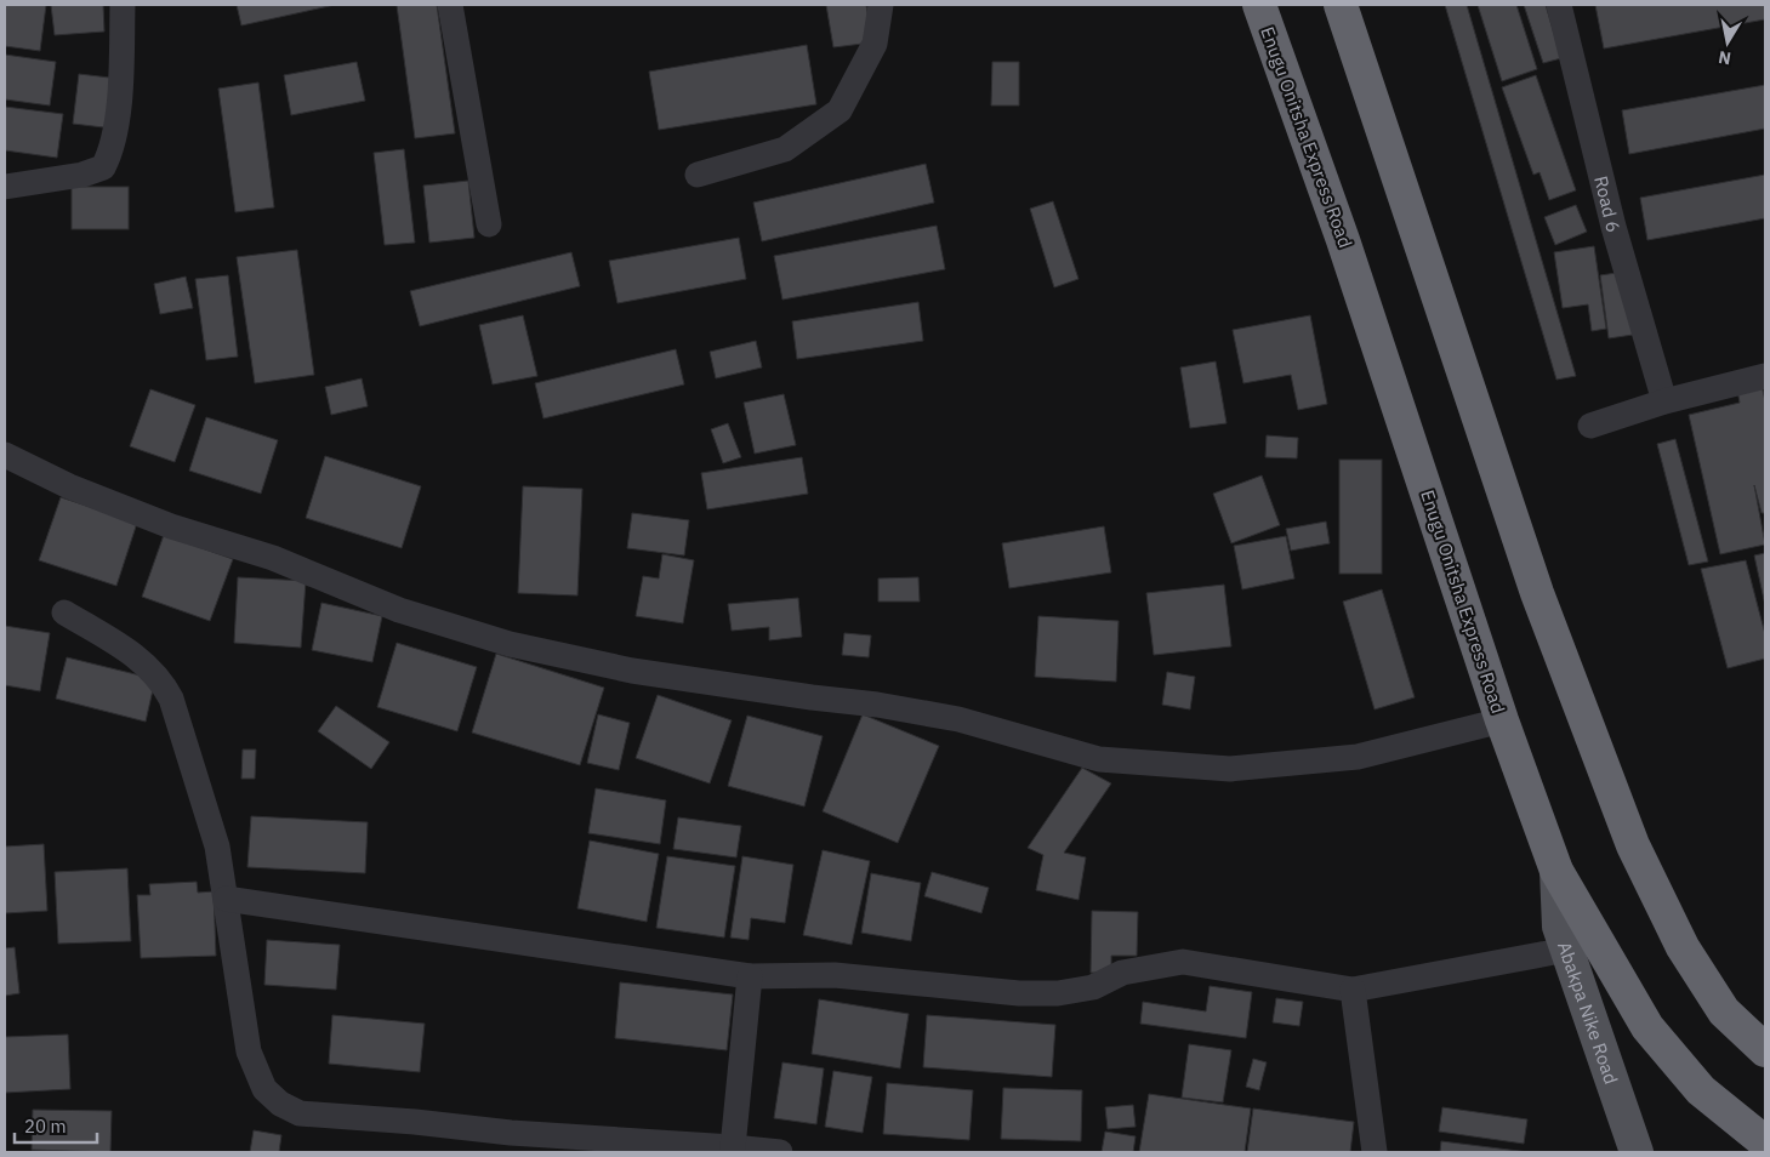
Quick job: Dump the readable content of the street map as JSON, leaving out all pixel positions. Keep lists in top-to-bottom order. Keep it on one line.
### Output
{"streets":{"highway":["Enugu Onitsha Express Road"],"main road":["Abakpa Nike Road"],"street":["Road 6"]},"crossings":[["Enugu Onitsha Express Road","Abakpa Nike Road"]],"scale_bar":"20 m","north":"bottom"}
